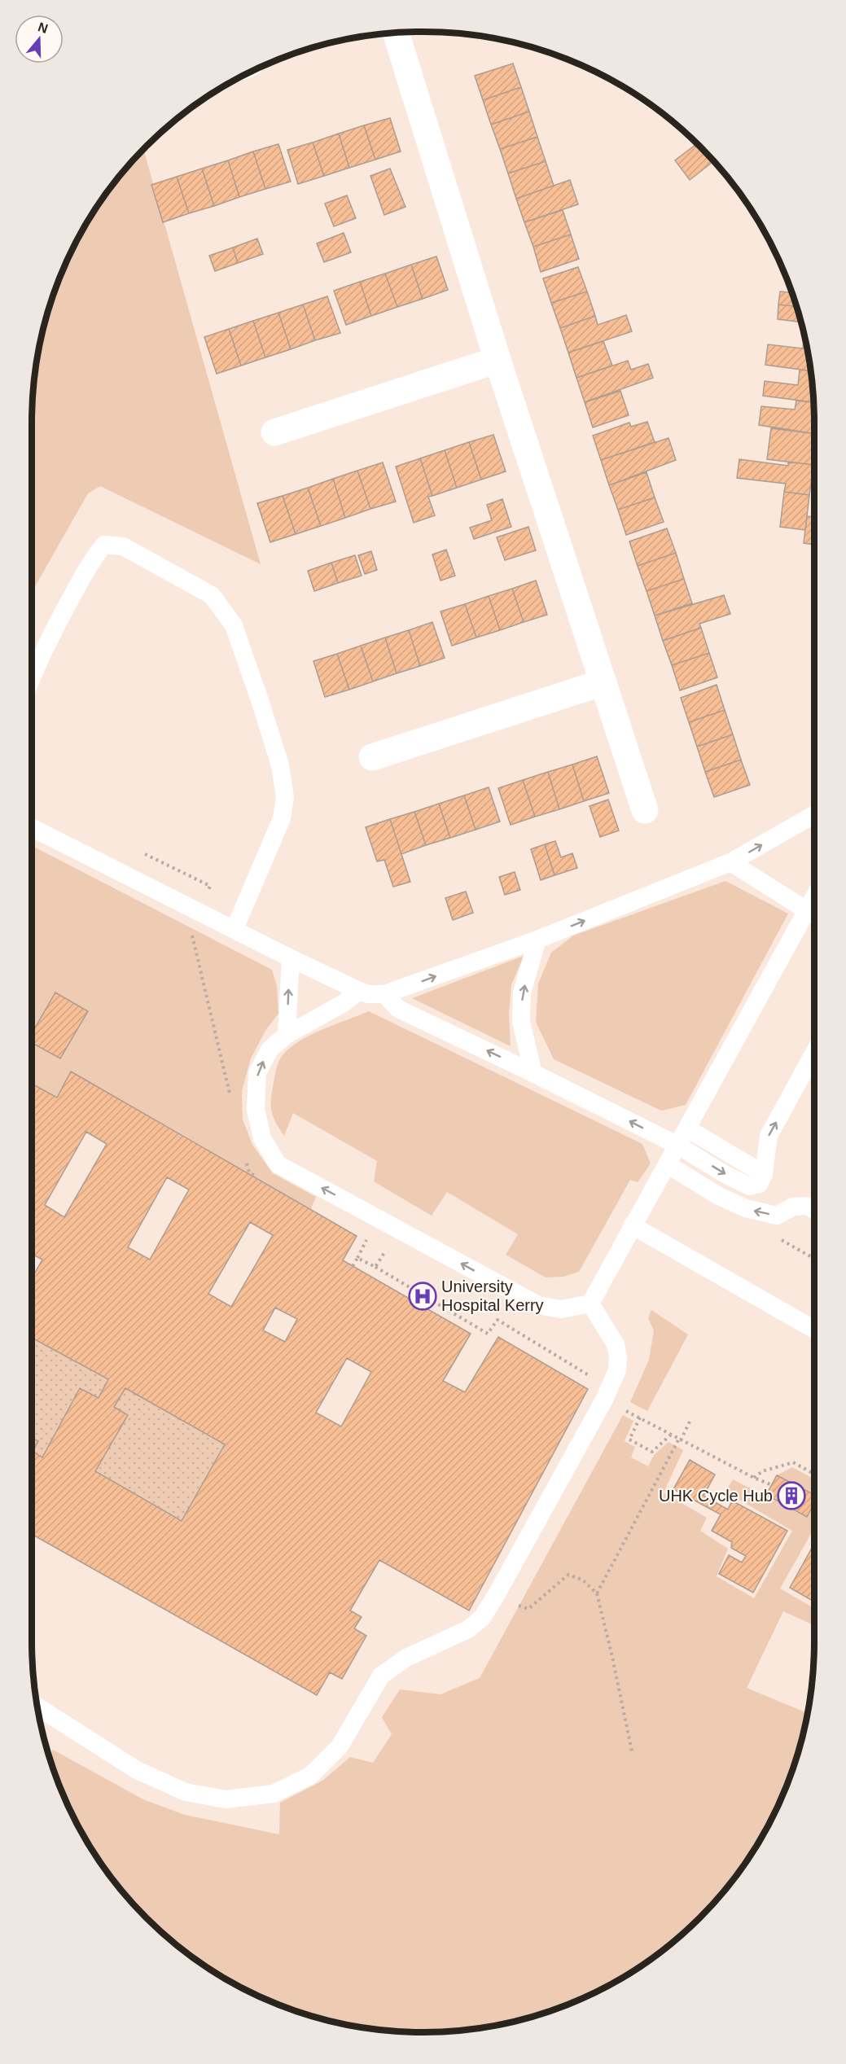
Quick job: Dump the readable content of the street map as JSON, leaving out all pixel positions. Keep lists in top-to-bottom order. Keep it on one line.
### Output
{"places":{"hospital":["University Hospital Kerry"],"building":["UHK Cycle Hub"]},"north":"top"}
